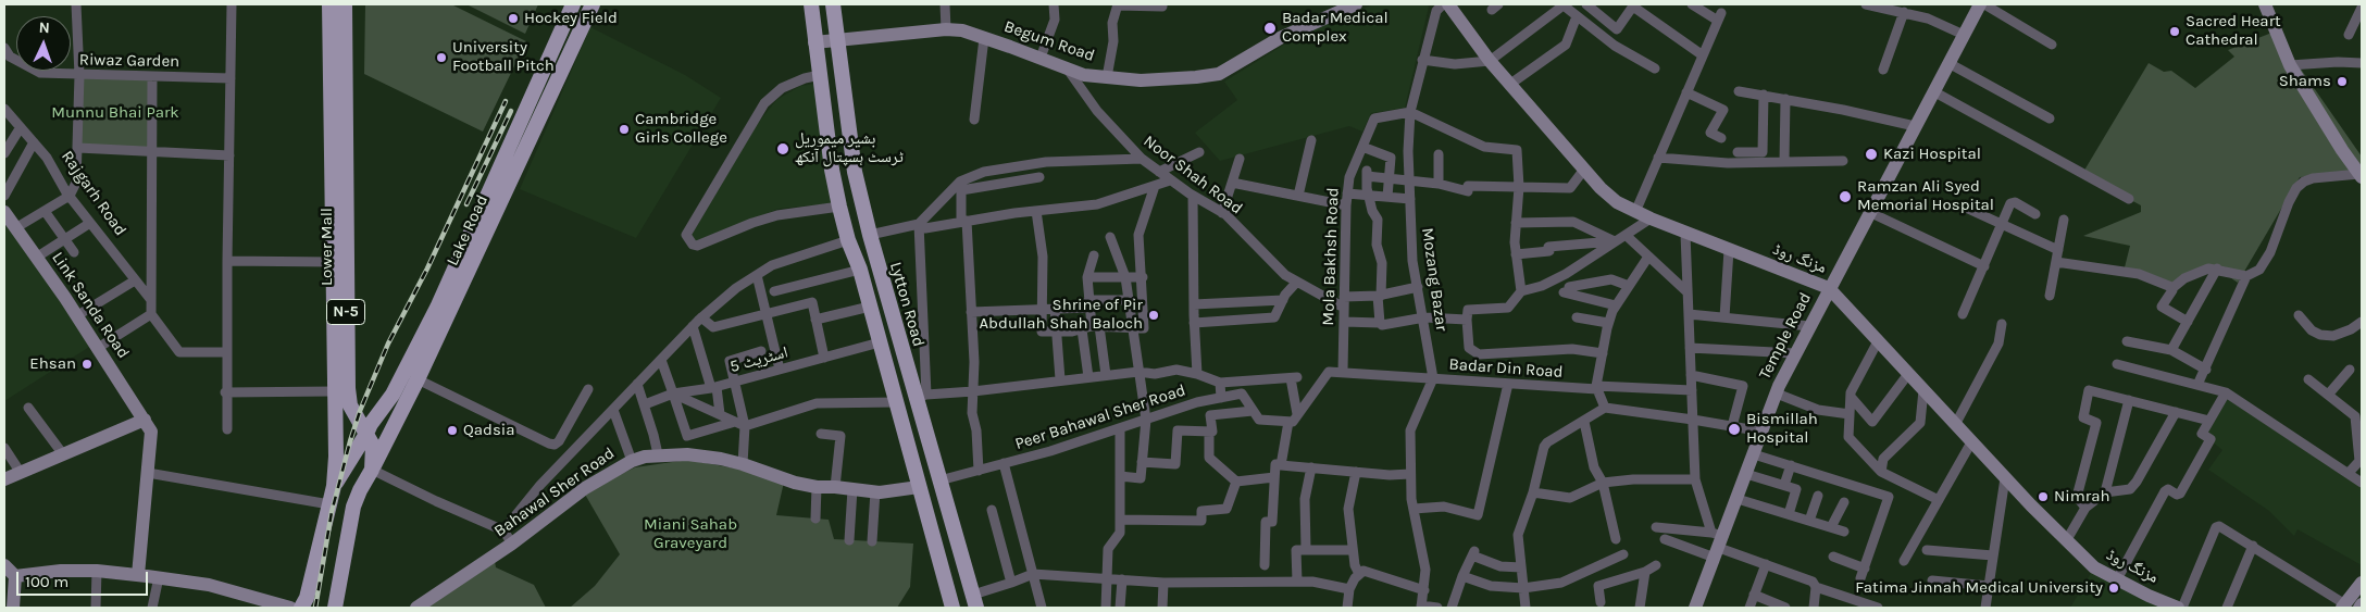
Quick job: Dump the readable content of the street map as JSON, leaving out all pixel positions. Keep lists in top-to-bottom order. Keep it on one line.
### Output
{"streets":{"main road":["Lake Road","Lower Mall","Lytton Road","N-5"],"street":["Begum Road","Riwaz Garden","Noor Shah Road","Rajgarh Road","Mola Bakhsh Road","مزنگ روڈ","Mozang Bazar","Link Sanda Road","Temple Road","اسٹریٹ 5","Badar Din Road","Peer Bahawal Sher Road","Bahawal Sher Road"]},"crossings":[["Begum Road","Noor Shah Road"],["Begum Road","Lytton Road"],["Noor Shah Road","Mola Bakhsh Road"],["Lake Road","Lower Mall"],["Mola Bakhsh Road","Mozang Bazar"],["Mola Bakhsh Road","Badar Din Road"],["مزنگ روڈ","Temple Road"],["Mozang Bazar","Badar Din Road"],["Lytton Road","Peer Bahawal Sher Road"]],"parks":["Munnu Bhai Park","Miani Sahab Graveyard"],"places":["Hockey Field","Badar Medical Complex","Sacred Heart Cathedral","University Football Pitch","Shams","Cambridge Girls College","بشیر میموریل ٹرسٹ ہسپتال آنکھ","Kazi Hospital","Ramzan Ali Syed Memorial Hospital","Shrine of Pir Abdullah Shah Baloch","Ehsan","Bismillah Hospital","Qadsia","Nimrah","Fatima Jinnah Medical University"],"scale_bar":"100 m","north":"top"}
